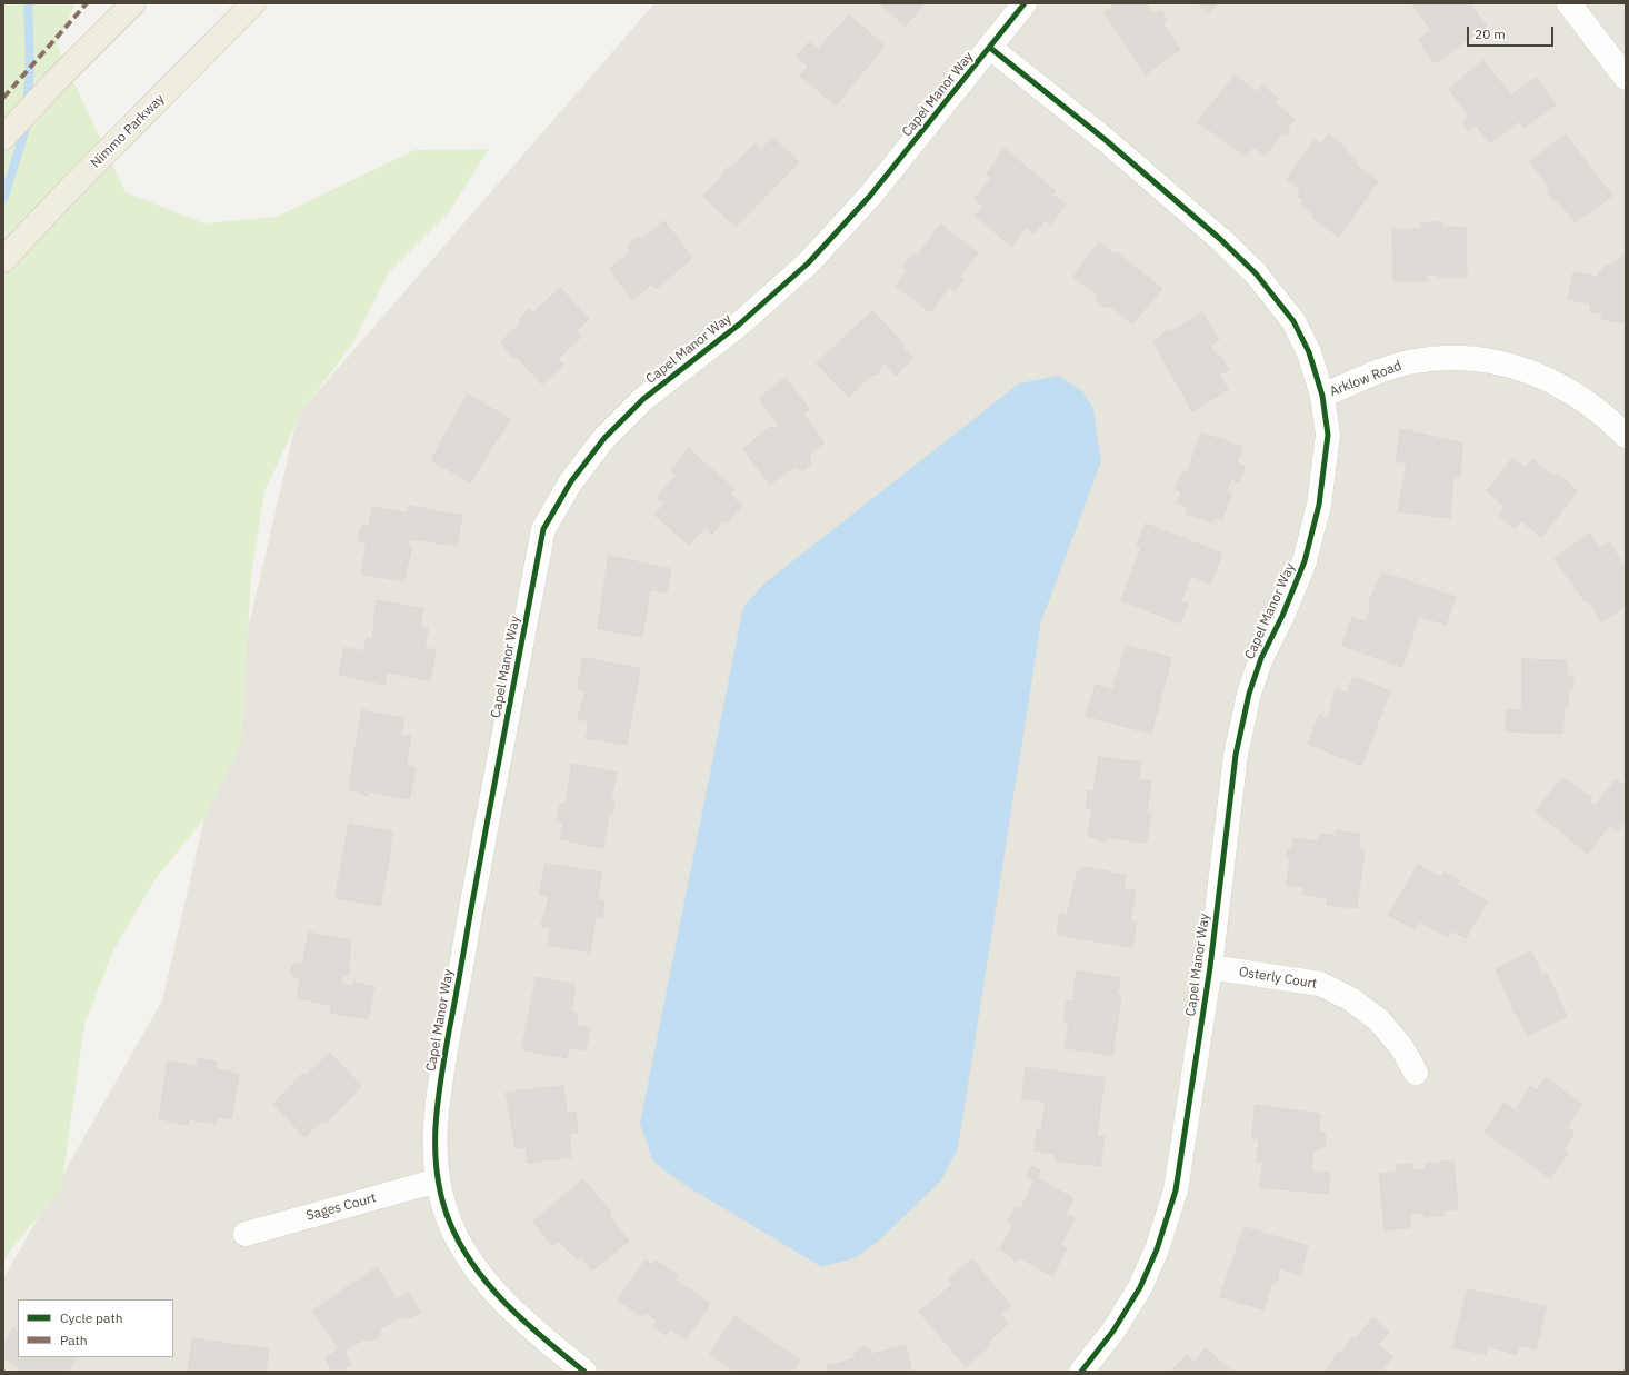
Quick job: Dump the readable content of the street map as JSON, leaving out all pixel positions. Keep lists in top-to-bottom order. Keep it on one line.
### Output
{"streets":{"highway":["Nimmo Parkway"],"street":["Capel Manor Way","Arklow Road","Osterly Court","Sages Court"]},"crossings":[["Capel Manor Way","Arklow Road"],["Capel Manor Way","Osterly Court"],["Capel Manor Way","Sages Court"]],"legend":["Cycle path","Path"],"scale_bar":"20 m"}
